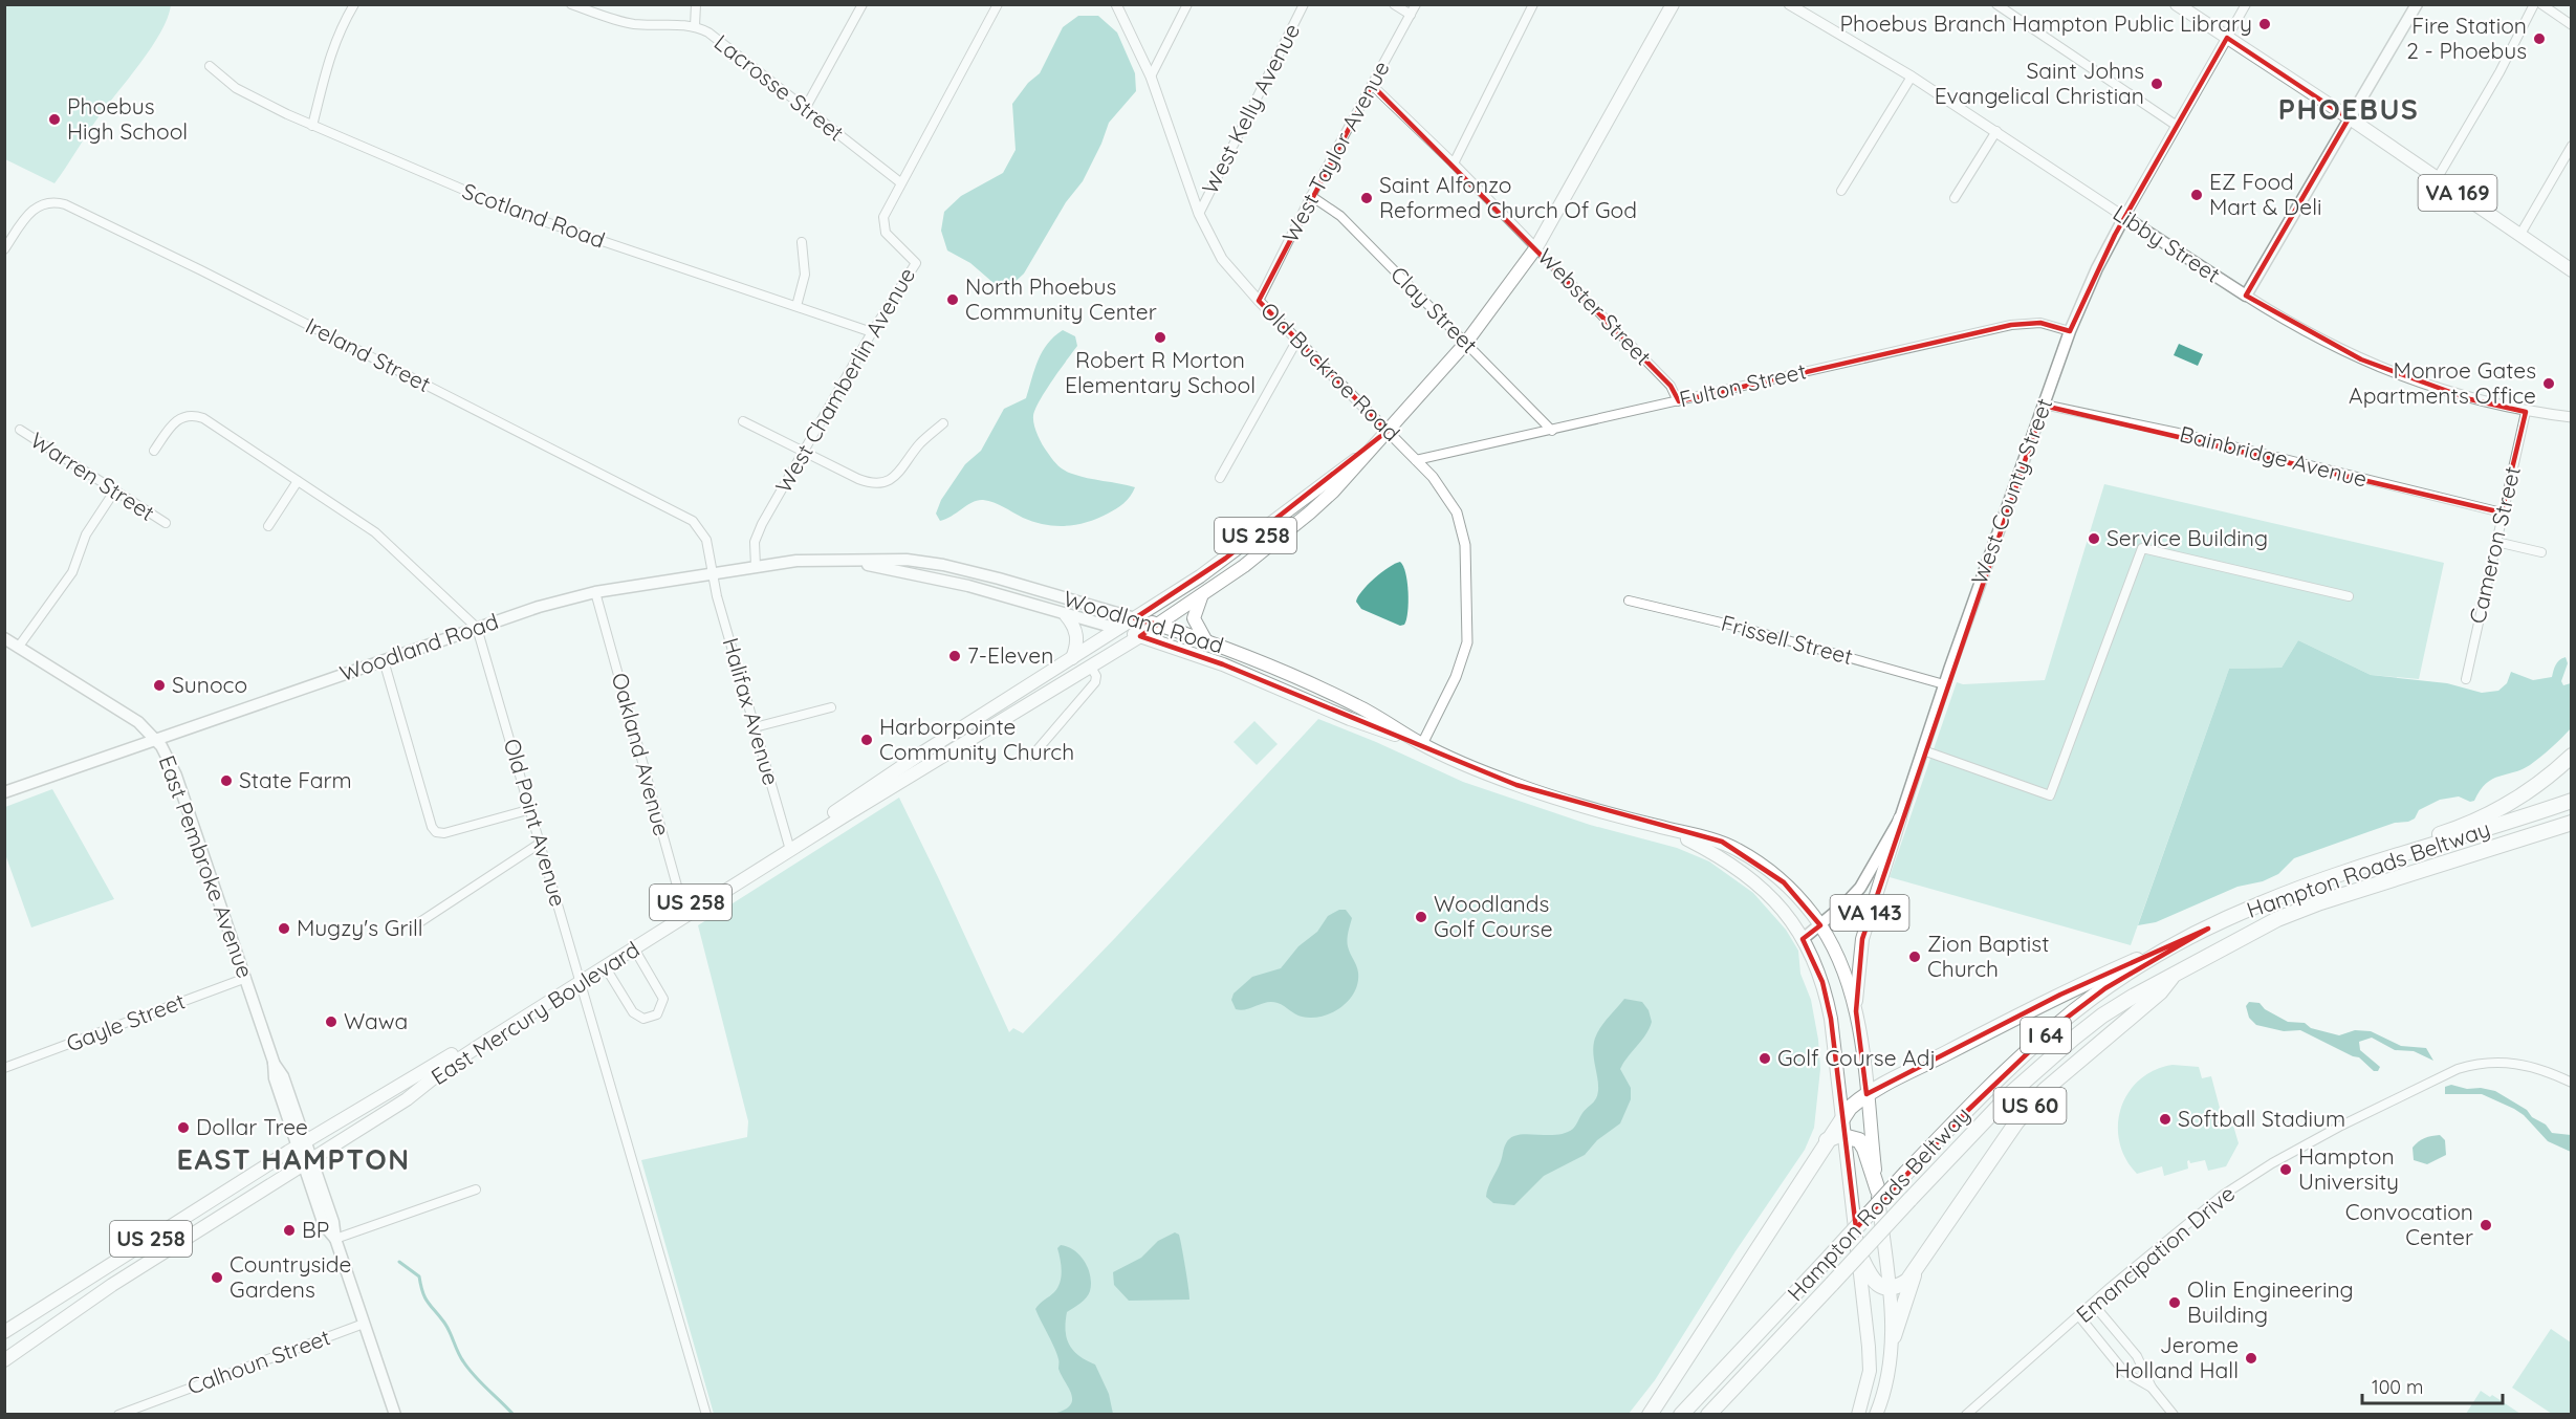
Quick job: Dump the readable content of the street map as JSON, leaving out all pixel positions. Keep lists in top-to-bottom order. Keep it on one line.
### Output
{"streets":{"highway":["Hampton Roads Beltway","I 64","US 60"],"main road":["VA 169","Libby Street","West County Street","US 258","Woodland Road","East Pembroke Avenue","VA 143","East Mercury Boulevard"],"street":["Lacrosse Street","West Kelly Avenue","West Taylor Avenue","Scotland Road","Webster Street","Clay Street","Ireland Street","Old Buckroe Road","West Chamberlin Avenue","Fulton Street","Bainbridge Avenue","Warren Street","Cameron Street","Frissell Street","Halifax Avenue","Oakland Avenue","Old Point Avenue","Gayle Street","Emancipation Drive","Calhoun Street"]},"crossings":[["Lacrosse Street","West Chamberlin Avenue"],["West Kelly Avenue","Old Buckroe Road"],["West Taylor Avenue","Webster Street"],["West Taylor Avenue","Clay Street"],["West Taylor Avenue","Old Buckroe Road"],["VA 169","West County Street"],["Scotland Road","West Chamberlin Avenue"],["Libby Street","West County Street"],["Libby Street","Cameron Street"],["Webster Street","Fulton Street"],["Webster Street","East Mercury Boulevard"],["Clay Street","Fulton Street"],["Clay Street","East Mercury Boulevard"],["Ireland Street","Woodland Road"],["Ireland Street","Halifax Avenue"],["Old Buckroe Road","Fulton Street"],["Old Buckroe Road","Woodland Road"],["Old Buckroe Road","East Mercury Boulevard"],["West Chamberlin Avenue","Woodland Road"],["Fulton Street","West County Street"],["Bainbridge Avenue","West County Street"],["Bainbridge Avenue","Cameron Street"],["West County Street","Woodland Road"],["West County Street","Frissell Street"],["West County Street","VA 143"],["Woodland Road","Halifax Avenue"],["Woodland Road","Oakland Avenue"],["Woodland Road","Old Point Avenue"],["Woodland Road","East Pembroke Avenue"],["Woodland Road","VA 143"],["Woodland Road","East Mercury Boulevard"],["Halifax Avenue","East Mercury Boulevard"],["Oakland Avenue","East Mercury Boulevard"],["Old Point Avenue","East Mercury Boulevard"],["East Pembroke Avenue","East Mercury Boulevard"],["East Pembroke Avenue","Gayle Street"],["East Pembroke Avenue","Calhoun Street"],["Hampton Roads Beltway","US 60"],["VA 143","US 60"]],"districts":["PHOEBUS","EAST HAMPTON"],"places":["Phoebus Branch Hampton Public Library","Fire Station 2 - Phoebus","Saint Johns Evangelical Christian","Phoebus High School","EZ Food Mart & Deli","Saint Alfonzo Reformed Church Of God","North Phoebus Community Center","Robert R Morton Elementary School","Monroe Gates Apartments Office","Service Building","7-Eleven","Sunoco","Harborpointe Community Church","State Farm","Woodlands Golf Course","Mugzy's Grill","Zion Baptist Church","Wawa","Golf Course Adj","Softball Stadium","Dollar Tree","Hampton University","Convocation Center","BP","Countryside Gardens","Olin Engineering Building","Jerome Holland Hall"],"scale_bar":"100 m"}
